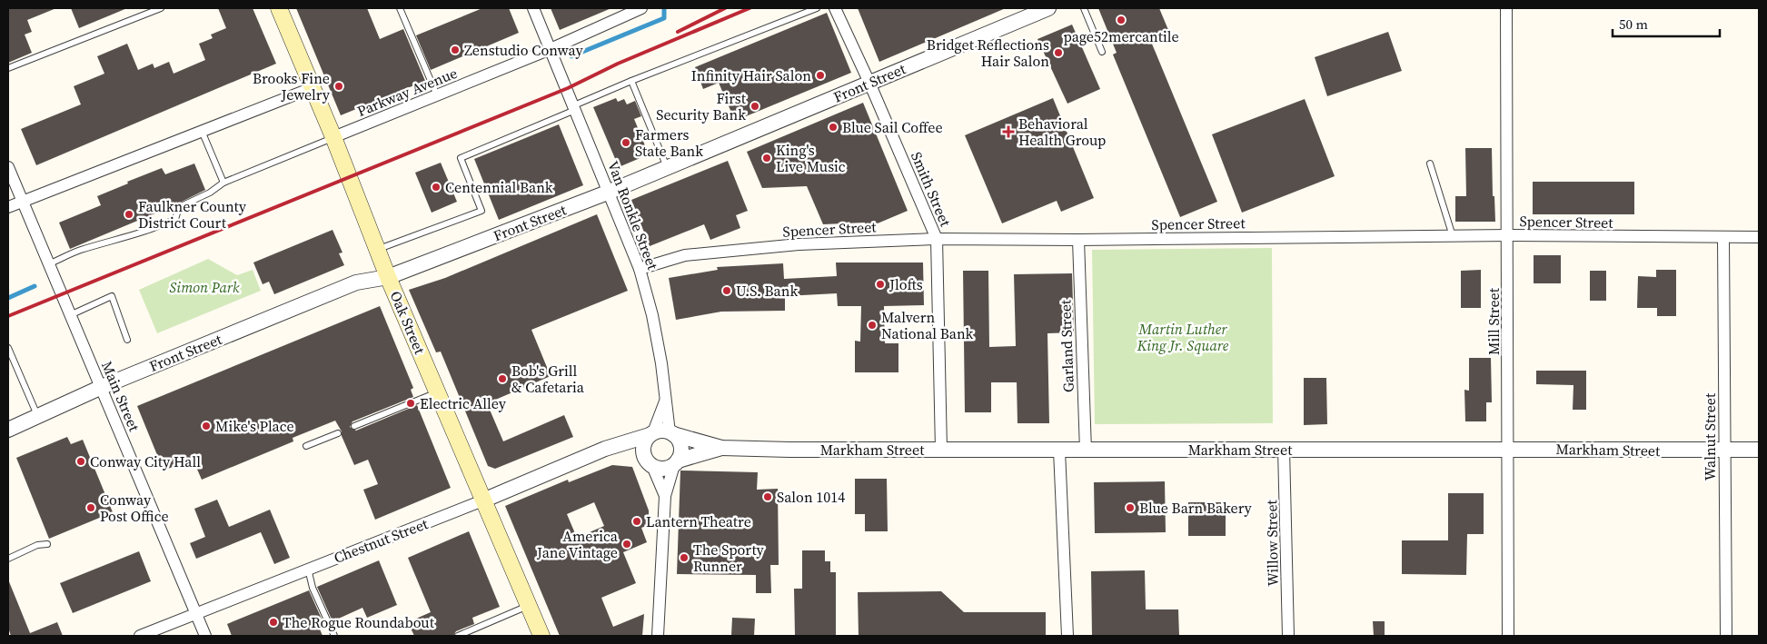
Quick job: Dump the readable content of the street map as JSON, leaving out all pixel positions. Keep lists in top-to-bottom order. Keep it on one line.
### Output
{"streets":{"main road":["Oak Street"],"street":["Front Street","Parkway Avenue","Smith Street","Van Ronkle Street","Spencer Street","Mill Street","Garland Street","Main Street","Walnut Street","Markham Street","Chestnut Street","Willow Street"]},"crossings":[["Front Street","Smith Street"],["Front Street","Van Ronkle Street"],["Front Street","Oak Street"],["Front Street","Main Street"],["Parkway Avenue","Van Ronkle Street"],["Parkway Avenue","Oak Street"],["Smith Street","Spencer Street"],["Smith Street","Markham Street"],["Van Ronkle Street","Spencer Street"],["Van Ronkle Street","Markham Street"],["Van Ronkle Street","Chestnut Street"],["Spencer Street","Mill Street"],["Spencer Street","Garland Street"],["Spencer Street","Walnut Street"],["Mill Street","Markham Street"],["Oak Street","Chestnut Street"],["Garland Street","Markham Street"],["Main Street","Chestnut Street"],["Walnut Street","Markham Street"],["Markham Street","Chestnut Street"],["Markham Street","Willow Street"]],"parks":["Simon Park","Martin Luther King Jr. Square"],"places":{"other":["page52mercantile","Zenstudio Conway","Bridget Reflections Hair Salon","Infinity Hair Salon","Brooks Fine Jewelry","First Security Bank","Blue Sail Coffee","Farmers State Bank","King's Live Music","Centennial Bank","Faulkner County District Court","Jlofts","U.S. Bank","Malvern National Bank","Bob's Grill & Cafetaria","Electric Alley","Mike's Place","Conway City Hall","Salon 1014","Conway Post Office","Blue Barn Bakery","Lantern Theatre","America Jane Vintage","The Sporty Runner","The Rogue Roundabout"],"health":["Behavioral Health Group"]},"scale_bar":"50 m"}
